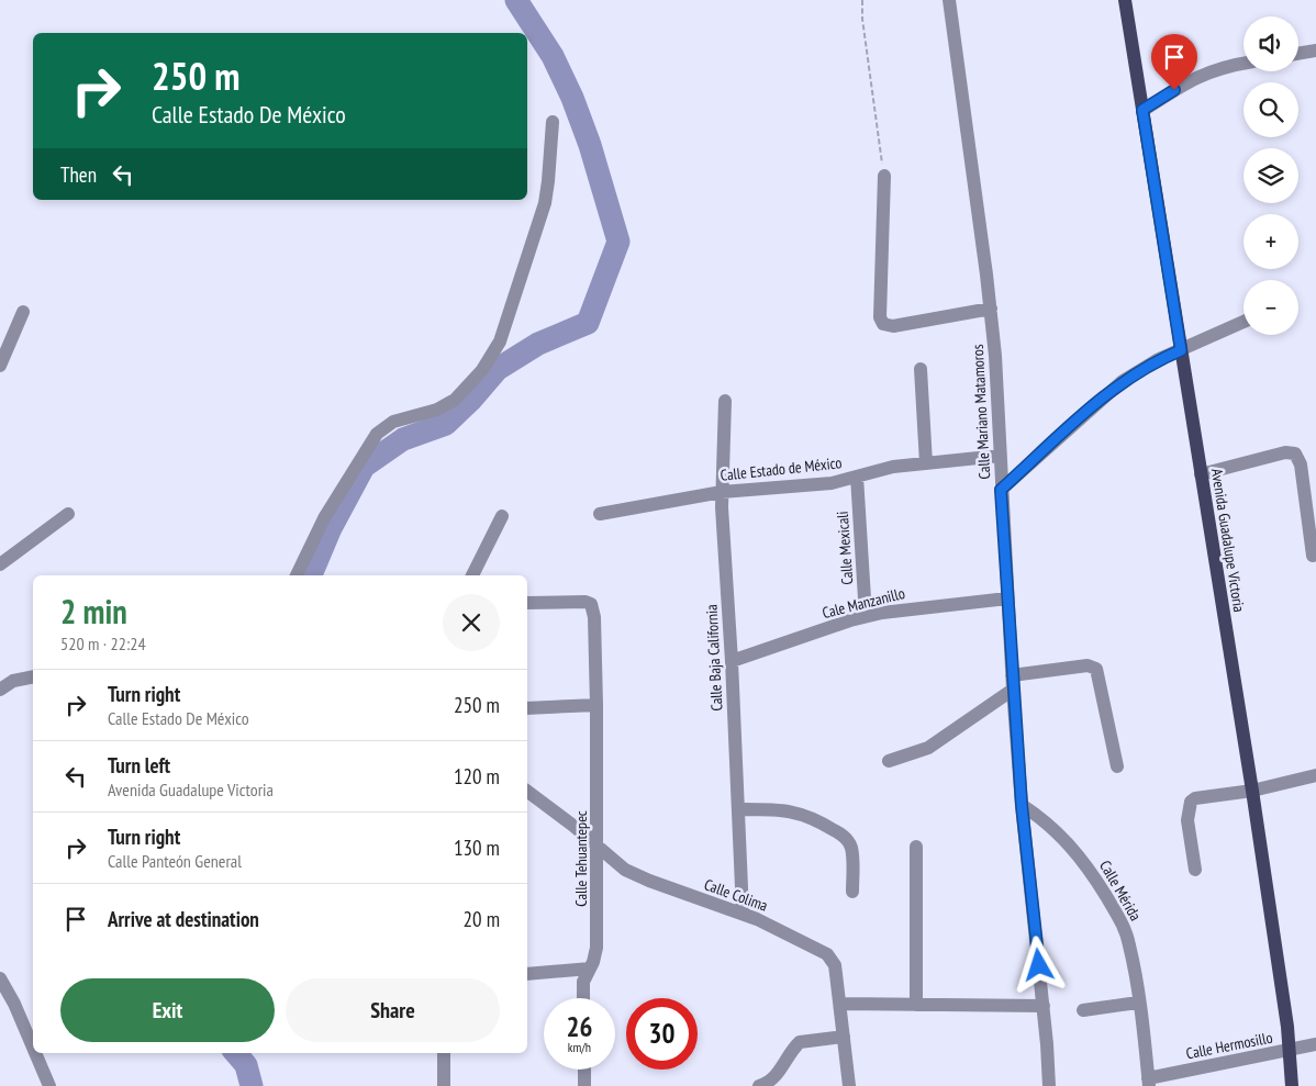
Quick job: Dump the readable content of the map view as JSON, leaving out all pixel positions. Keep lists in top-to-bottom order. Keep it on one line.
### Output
{"streets":{"main road":["Avenida Guadalupe Victoria"],"street":["Calle Mariano Matamoros","Calle Estado de México","Calle Mexicali","Cale Manzanillo","Calle Baja California","Calle Tehuantepec","Calle Mérida","Calle Colima","Calle Hermosillo"]},"crossings":[["Calle Mariano Matamoros","Calle Estado de México"],["Calle Mariano Matamoros","Cale Manzanillo"],["Calle Mariano Matamoros","Calle Mérida"],["Calle Estado de México","Calle Mexicali"],["Calle Estado de México","Calle Baja California"],["Avenida Guadalupe Victoria","Calle Hermosillo"],["Calle Mexicali","Cale Manzanillo"],["Cale Manzanillo","Calle Baja California"],["Calle Baja California","Calle Colima"],["Calle Tehuantepec","Calle Colima"],["Calle Mérida","Calle Hermosillo"]],"page":{"map_buttons":["+","−"],"turn":["250 m","Calle Estado De México"],"then":"Then","heading":["2 min","520 m · 22:24"],"list":[{"name":"Turn right","note":"Calle Estado De México","value":"250 m"},{"name":"Turn left","note":"Avenida Guadalupe Victoria","value":"120 m"},{"name":"Turn right","note":"Calle Panteón General","value":"130 m"},{"name":"Arrive at destination","value":"20 m"}],"buttons":["Exit","Share"],"speed":"26 km/h","limit":"30"}}
